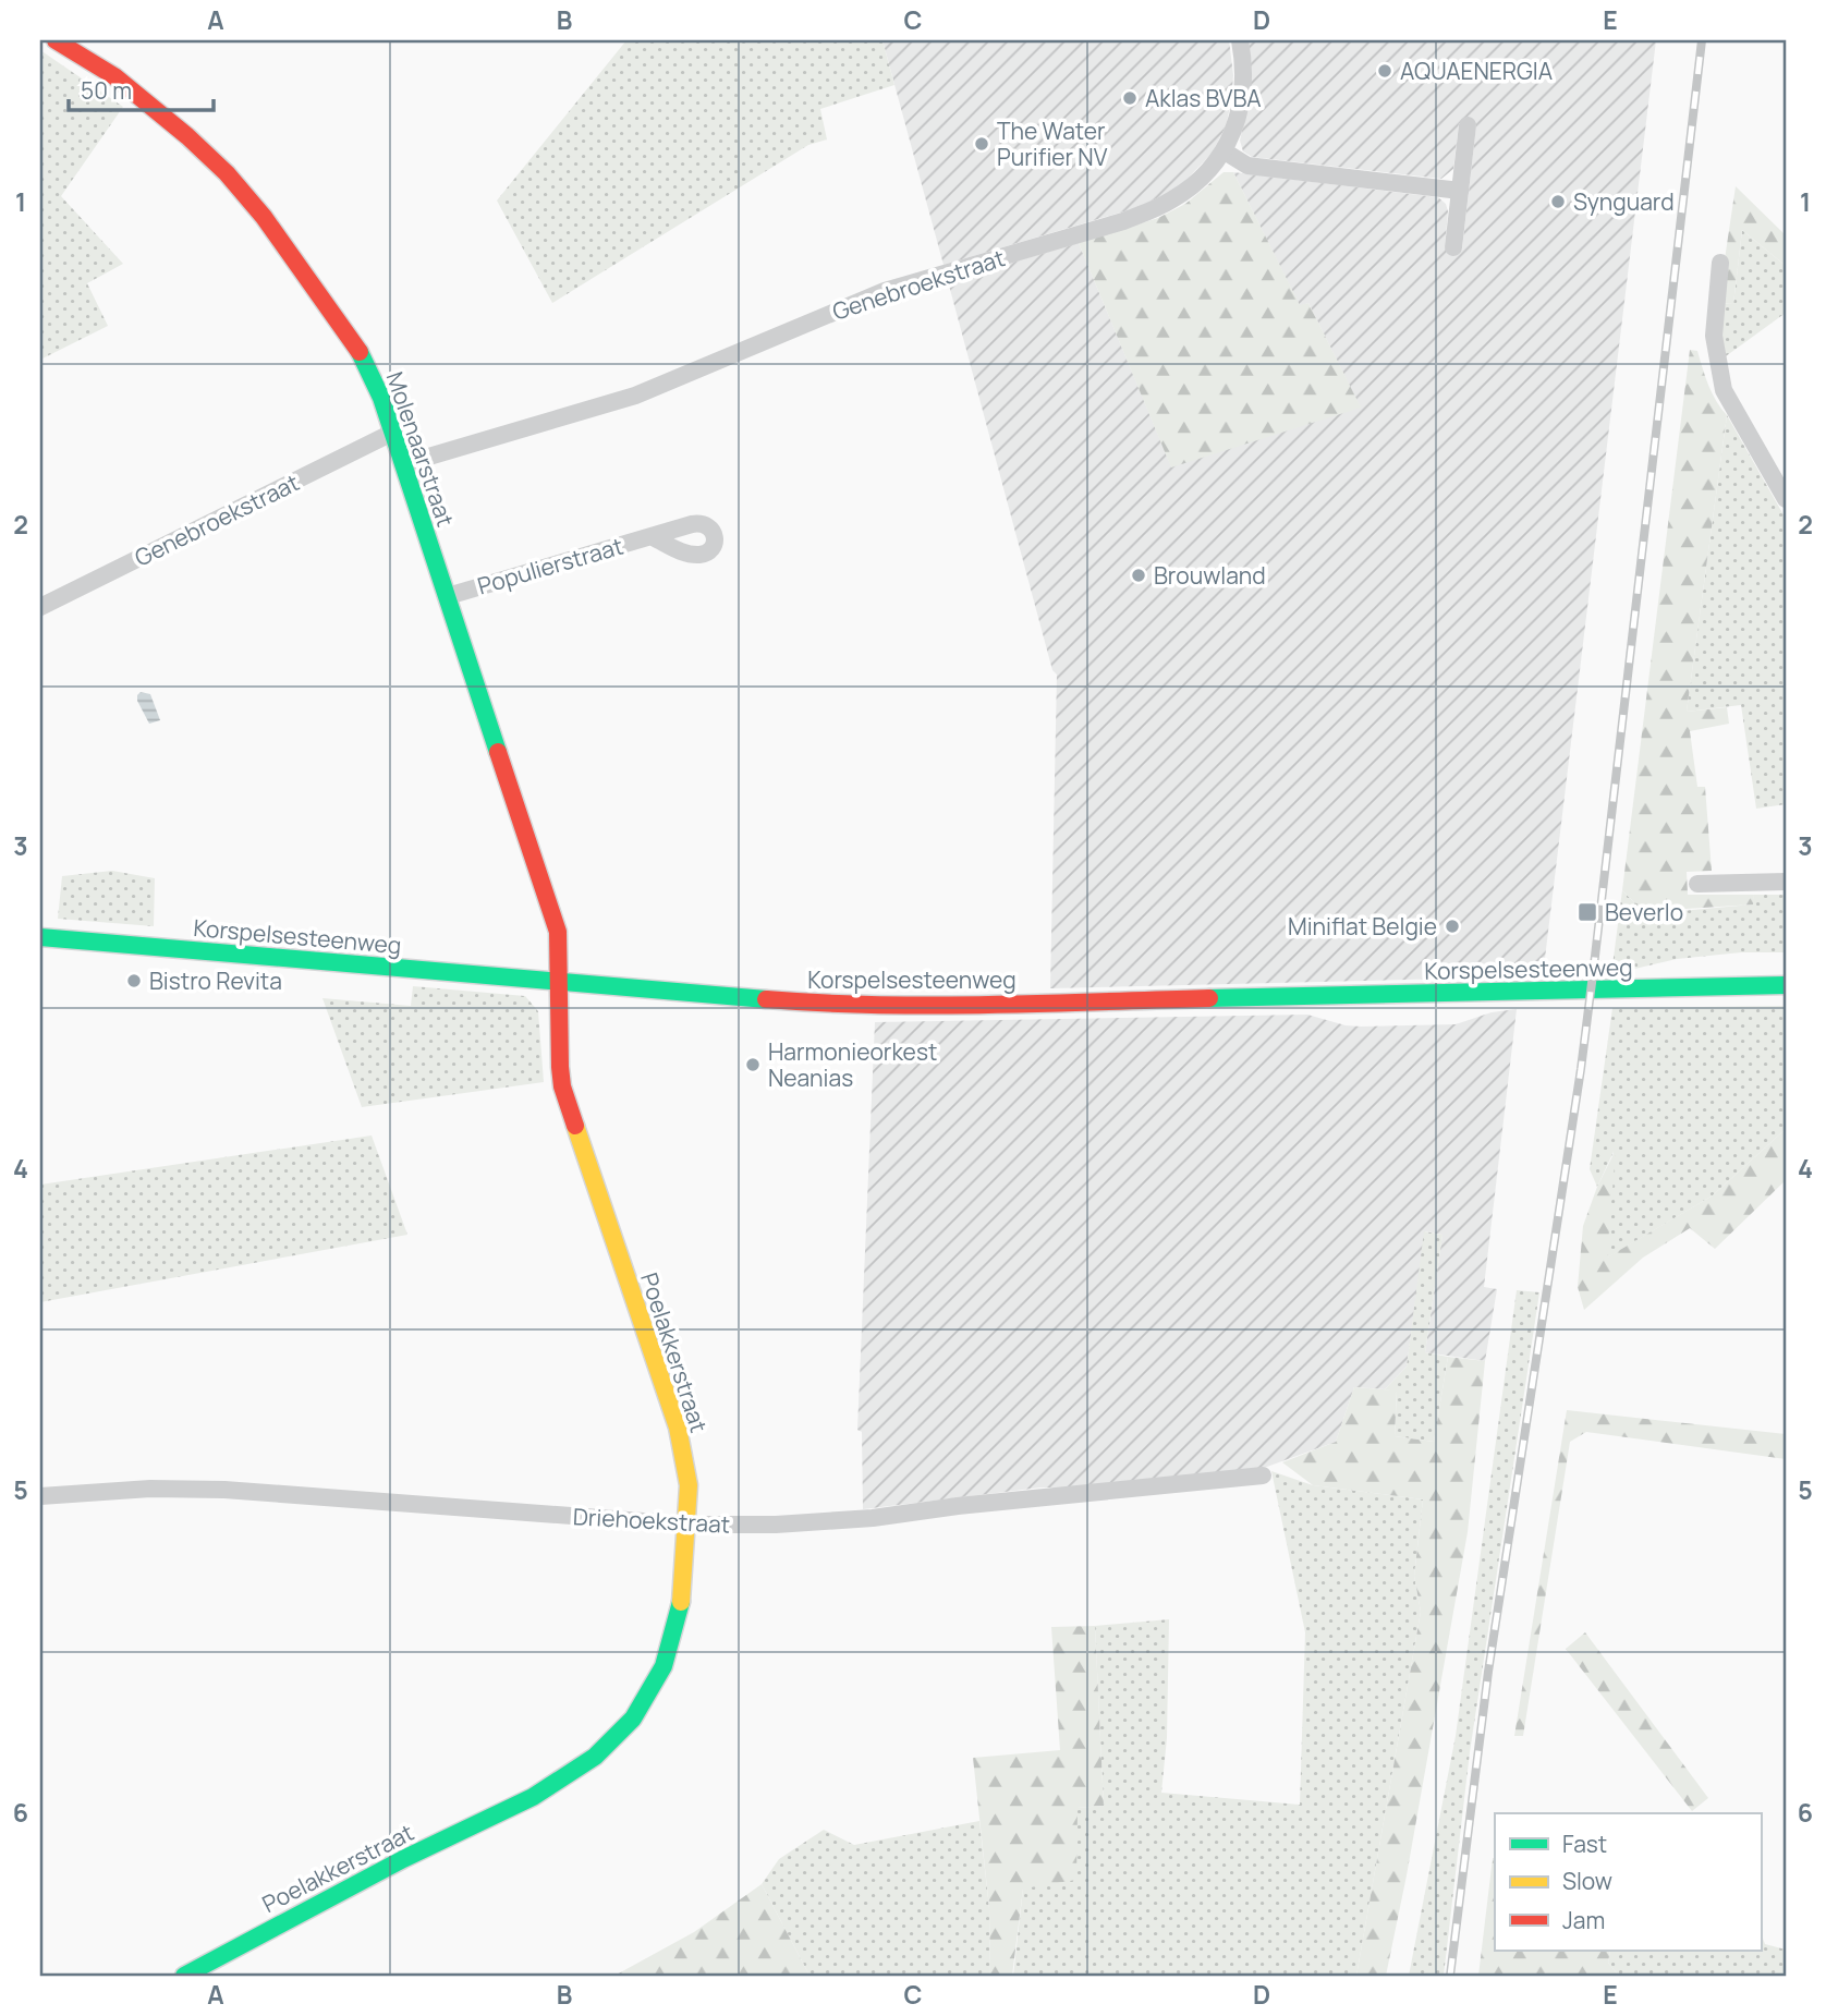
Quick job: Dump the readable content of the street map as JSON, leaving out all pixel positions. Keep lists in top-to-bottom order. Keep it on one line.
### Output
{"streets":{"street":["Genebroekstraat","Molenaarstraat","Populierstraat","Korspelsesteenweg","Poelakkerstraat","Driehoekstraat"]},"crossings":[["Genebroekstraat","Molenaarstraat"],["Molenaarstraat","Populierstraat"],["Molenaarstraat","Korspelsesteenweg"],["Molenaarstraat","Poelakkerstraat"],["Korspelsesteenweg","Poelakkerstraat"],["Poelakkerstraat","Driehoekstraat"]],"places":{"other":["AQUAENERGIA","Aklas BVBA","The Water Purifier NV","Synguard","Brouwland","Miniflat Belgie","Bistro Revita","Harmonieorkest Neanias"],"transit":["Beverlo"]},"legend":["Fast","Slow","Jam"],"scale_bar":"50 m","grid":{"columns":["A","B","C","D","E"],"rows":["1","2","3","4","5","6"]}}
